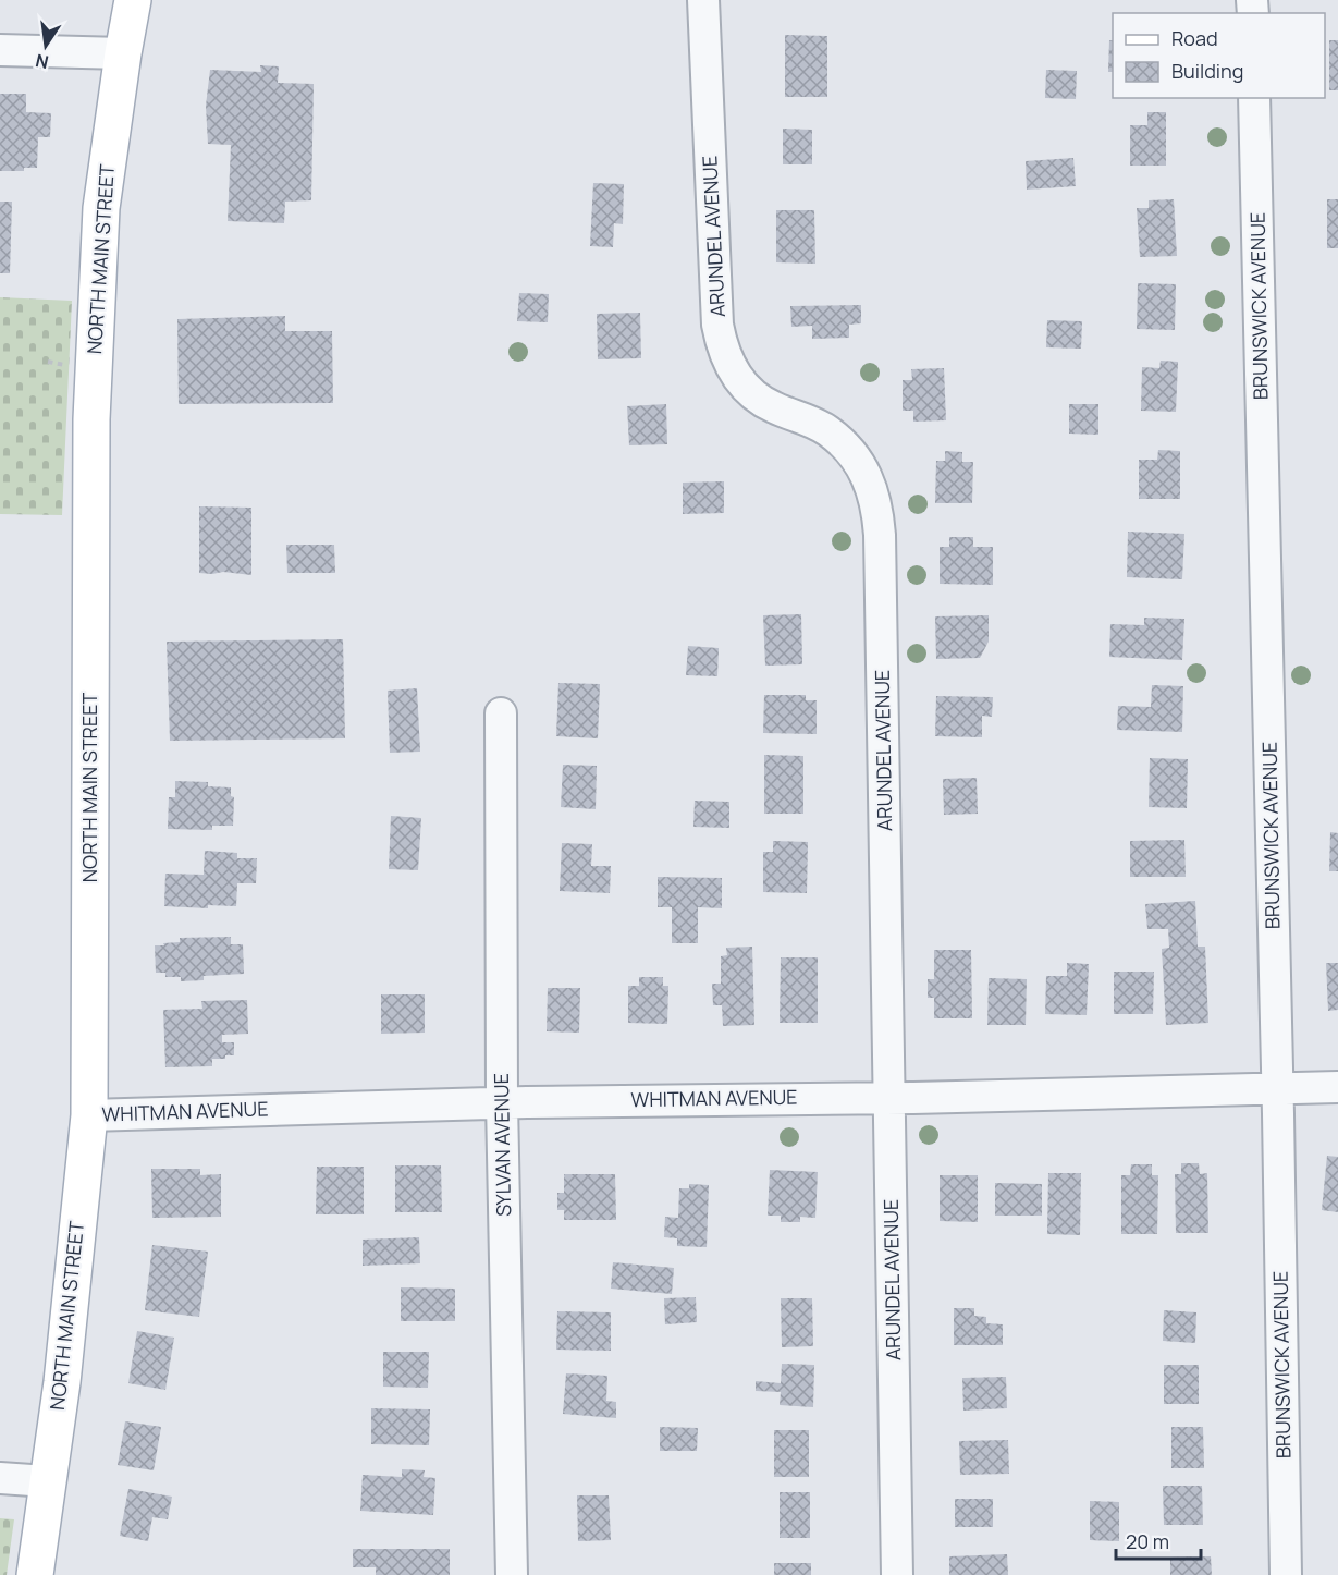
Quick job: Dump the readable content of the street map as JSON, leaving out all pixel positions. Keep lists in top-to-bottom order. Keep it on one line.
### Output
{"streets":{"main road":["NORTH MAIN STREET"],"street":["ARUNDEL AVENUE","BRUNSWICK AVENUE","WHITMAN AVENUE","SYLVAN AVENUE"]},"crossings":[["ARUNDEL AVENUE","WHITMAN AVENUE"],["NORTH MAIN STREET","WHITMAN AVENUE"],["BRUNSWICK AVENUE","WHITMAN AVENUE"],["WHITMAN AVENUE","SYLVAN AVENUE"]],"legend":["Road","Building"],"scale_bar":"20 m","north":"bottom"}
